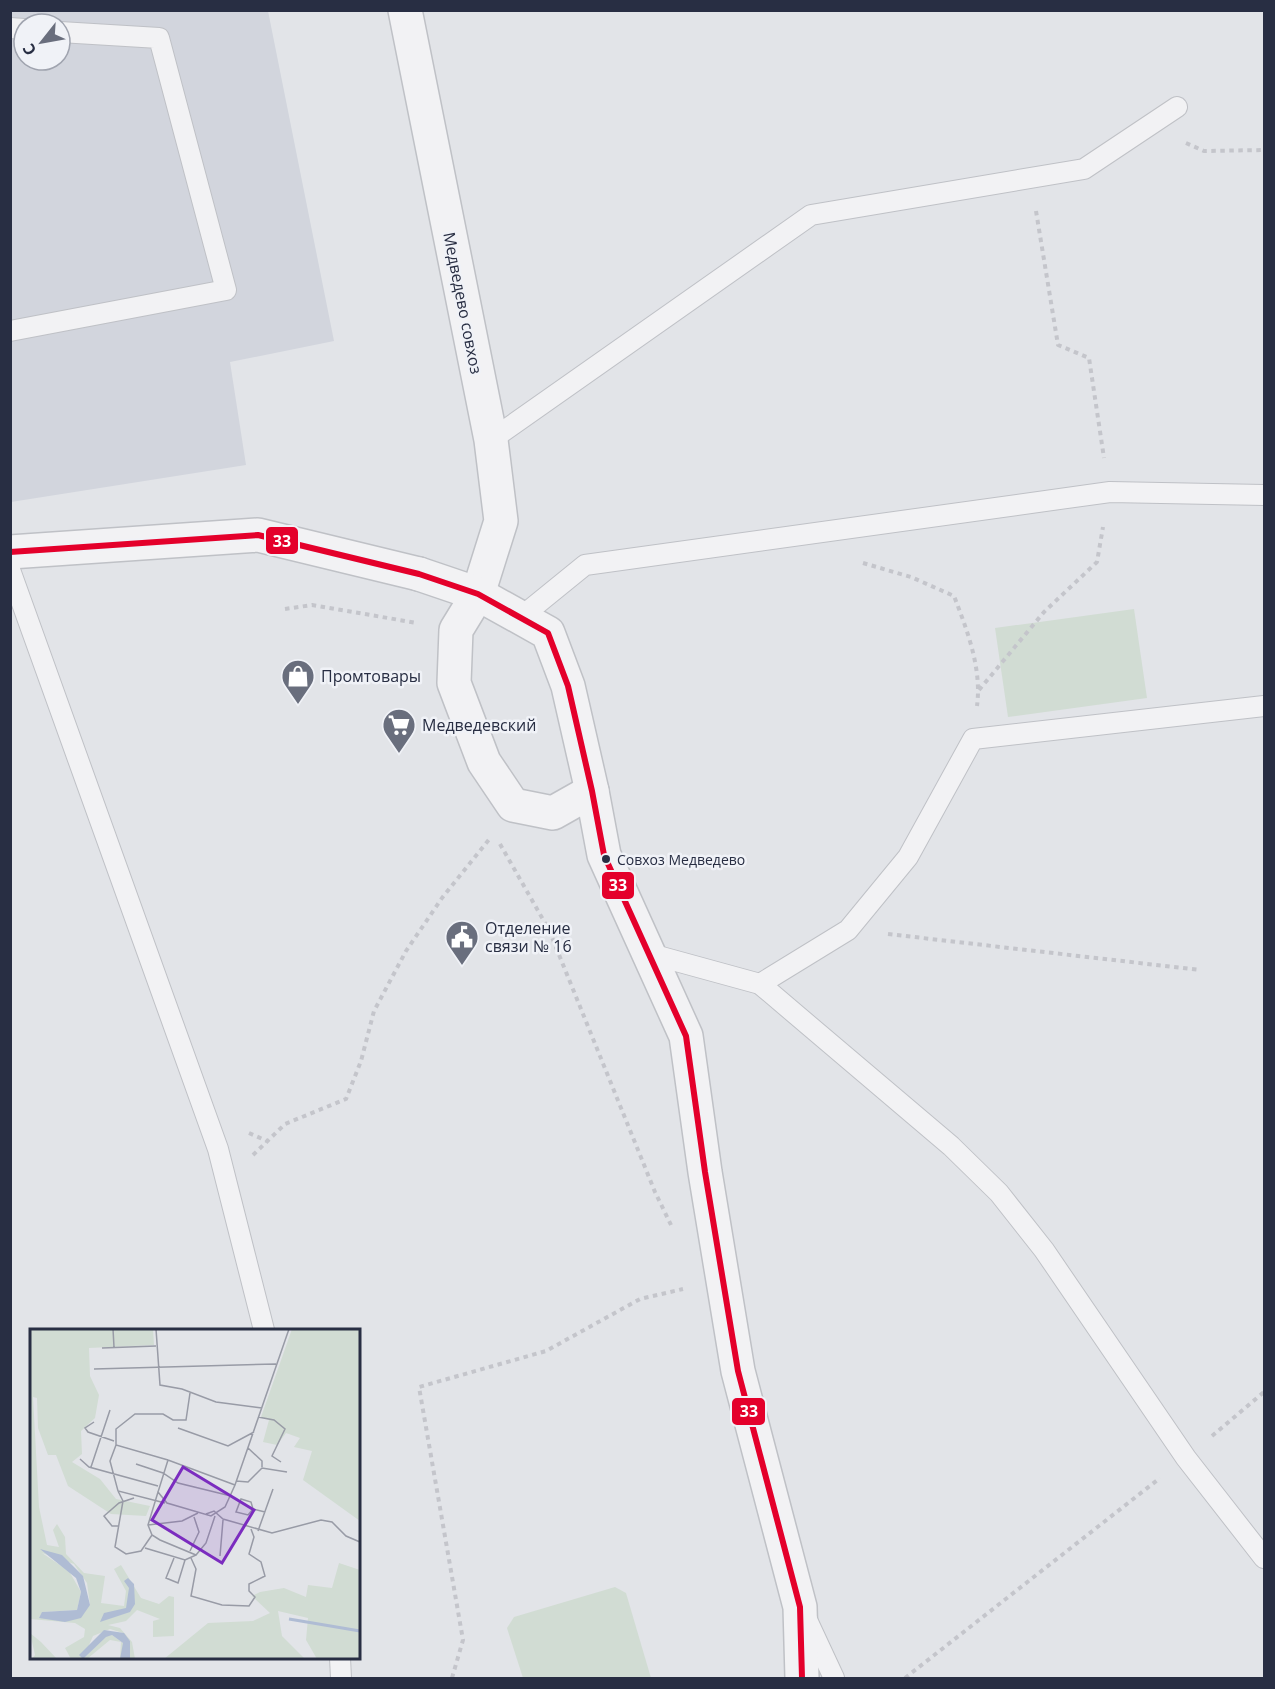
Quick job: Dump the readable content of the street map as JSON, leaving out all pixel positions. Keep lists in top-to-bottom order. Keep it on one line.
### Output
{"streets":{"street":["Медведево совхоз"]},"places":{"shop":["Промтовары"],"supermarket":["Медведевский"],"other":["Совхоз Медведево"],"public building":["Отделение связи № 16"]},"lines":["transit line 33"],"north":"bottom left"}
